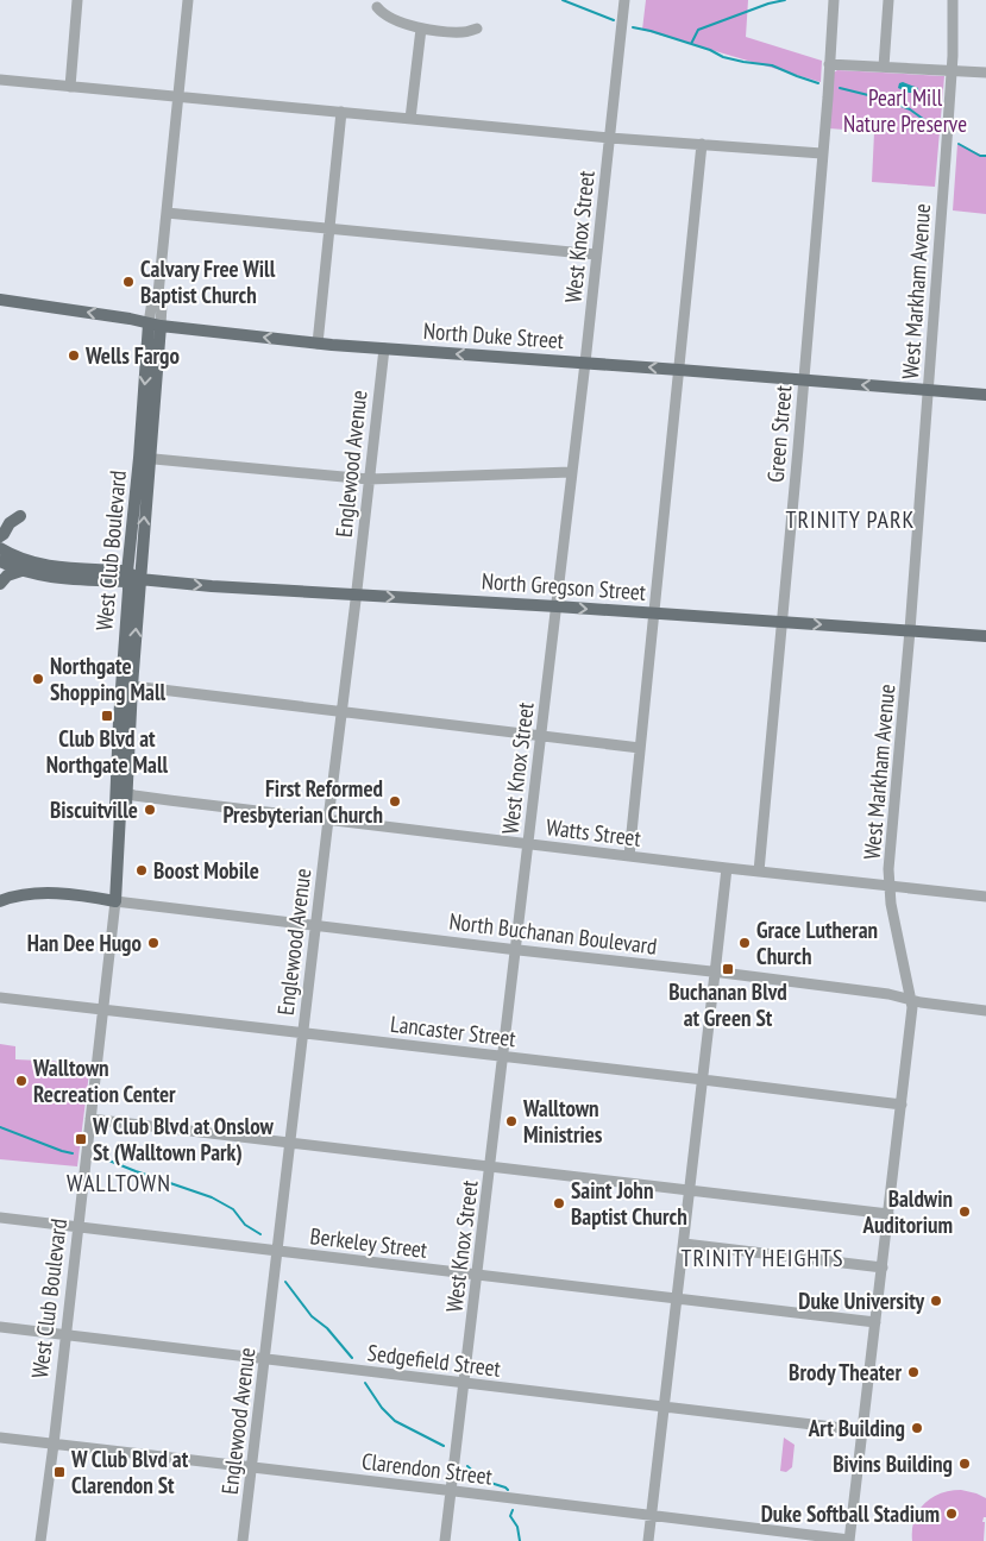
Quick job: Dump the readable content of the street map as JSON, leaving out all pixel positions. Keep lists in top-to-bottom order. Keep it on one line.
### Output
{"streets":{"main road":["North Duke Street","West Club Boulevard","North Gregson Street"],"street":["West Knox Street","West Markham Avenue","Green Street","Englewood Avenue","Watts Street","North Buchanan Boulevard","Lancaster Street","Berkeley Street","Sedgefield Street","Clarendon Street"]},"crossings":[["West Knox Street","North Duke Street"],["West Knox Street","North Gregson Street"],["West Knox Street","Watts Street"],["West Knox Street","North Buchanan Boulevard"],["West Knox Street","Lancaster Street"],["West Knox Street","Berkeley Street"],["West Knox Street","Sedgefield Street"],["West Knox Street","Clarendon Street"],["West Markham Avenue","North Duke Street"],["West Markham Avenue","North Gregson Street"],["West Markham Avenue","Watts Street"],["West Markham Avenue","North Buchanan Boulevard"],["West Markham Avenue","Lancaster Street"],["West Markham Avenue","Berkeley Street"],["West Markham Avenue","Sedgefield Street"],["West Markham Avenue","Clarendon Street"],["North Duke Street","Green Street"],["North Duke Street","Englewood Avenue"],["North Duke Street","West Club Boulevard"],["Green Street","North Gregson Street"],["Green Street","Watts Street"],["Englewood Avenue","North Gregson Street"],["Englewood Avenue","Watts Street"],["Englewood Avenue","North Buchanan Boulevard"],["Englewood Avenue","Lancaster Street"],["Englewood Avenue","Berkeley Street"],["Englewood Avenue","Sedgefield Street"],["Englewood Avenue","Clarendon Street"],["West Club Boulevard","North Gregson Street"],["West Club Boulevard","Watts Street"],["West Club Boulevard","North Buchanan Boulevard"],["West Club Boulevard","Lancaster Street"],["West Club Boulevard","Berkeley Street"],["West Club Boulevard","Sedgefield Street"],["West Club Boulevard","Clarendon Street"]],"one_way":["North Duke Street","North Gregson Street"],"districts":["TRINITY PARK","WALLTOWN","TRINITY HEIGHTS"],"parks":["Pearl Mill Nature Preserve"],"places":{"other":["Calvary Free Will Baptist Church","Wells Fargo","Northgate Shopping Mall","First Reformed Presbyterian Church","Biscuitville","Boost Mobile","Han Dee Hugo","Grace Lutheran Church","Walltown Recreation Center","Walltown Ministries","Saint John Baptist Church","Baldwin Auditorium","Duke University","Brody Theater","Art Building","Bivins Building","Duke Softball Stadium"],"transit":["Club Blvd at Northgate Mall","Buchanan Blvd at Green St","W Club Blvd at Onslow St (Walltown Park)","W Club Blvd at Clarendon St"]}}
